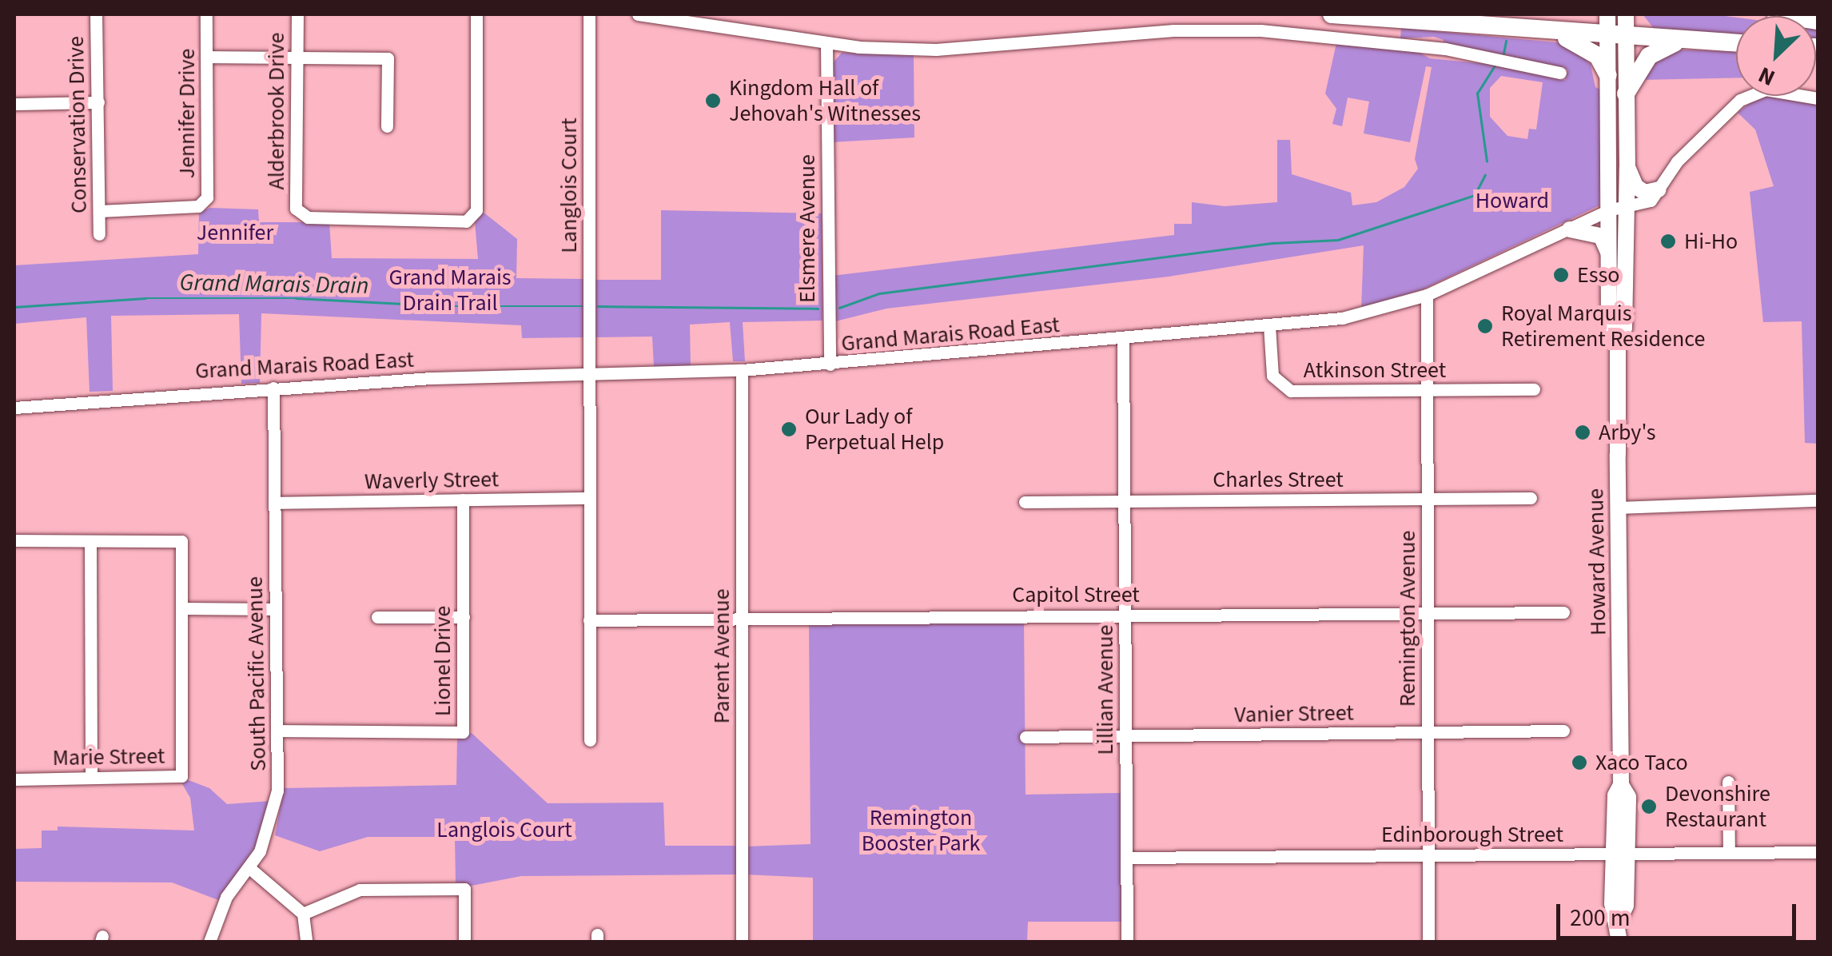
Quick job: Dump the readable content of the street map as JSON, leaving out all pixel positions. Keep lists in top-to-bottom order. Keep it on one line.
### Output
{"streets":{"main road":["Howard Avenue"],"street":["Alderbrook Drive","Jennifer Drive","Conservation Drive","Langlois Court","Elsmere Avenue","Grand Marais Road East","Atkinson Street","Charles Street","Waverly Street","Capitol Street","Remington Avenue","Parent Avenue","Lionel Drive","South Pacific Avenue","Lillian Avenue","Vanier Street","Marie Street","Edinborough Street"]},"crossings":[["Jennifer Drive","Conservation Drive"],["Langlois Court","Grand Marais Road East"],["Langlois Court","Waverly Street"],["Langlois Court","Capitol Street"],["Elsmere Avenue","Grand Marais Road East"],["Grand Marais Road East","Atkinson Street"],["Grand Marais Road East","Howard Avenue"],["Grand Marais Road East","Remington Avenue"],["Grand Marais Road East","Parent Avenue"],["Grand Marais Road East","South Pacific Avenue"],["Grand Marais Road East","Lillian Avenue"],["Atkinson Street","Remington Avenue"],["Charles Street","Remington Avenue"],["Charles Street","Lillian Avenue"],["Waverly Street","Lionel Drive"],["Waverly Street","South Pacific Avenue"],["Howard Avenue","Edinborough Street"],["Capitol Street","Remington Avenue"],["Capitol Street","Parent Avenue"],["Capitol Street","Lillian Avenue"],["Remington Avenue","Vanier Street"],["Remington Avenue","Edinborough Street"],["Lionel Drive","South Pacific Avenue"],["Lillian Avenue","Vanier Street"],["Lillian Avenue","Edinborough Street"]],"water":["Grand Marais Drain"],"parks":["Howard","Jennifer","Grand Marais Drain Trail","Remington Booster Park","Langlois Court"],"places":["Kingdom Hall of Jehovah's Witnesses","Hi-Ho","Esso","Royal Marquis Retirement Residence","Our Lady of Perpetual Help","Arby's","Xaco Taco","Devonshire Restaurant"],"scale_bar":"200 m","north":"bottom left"}
